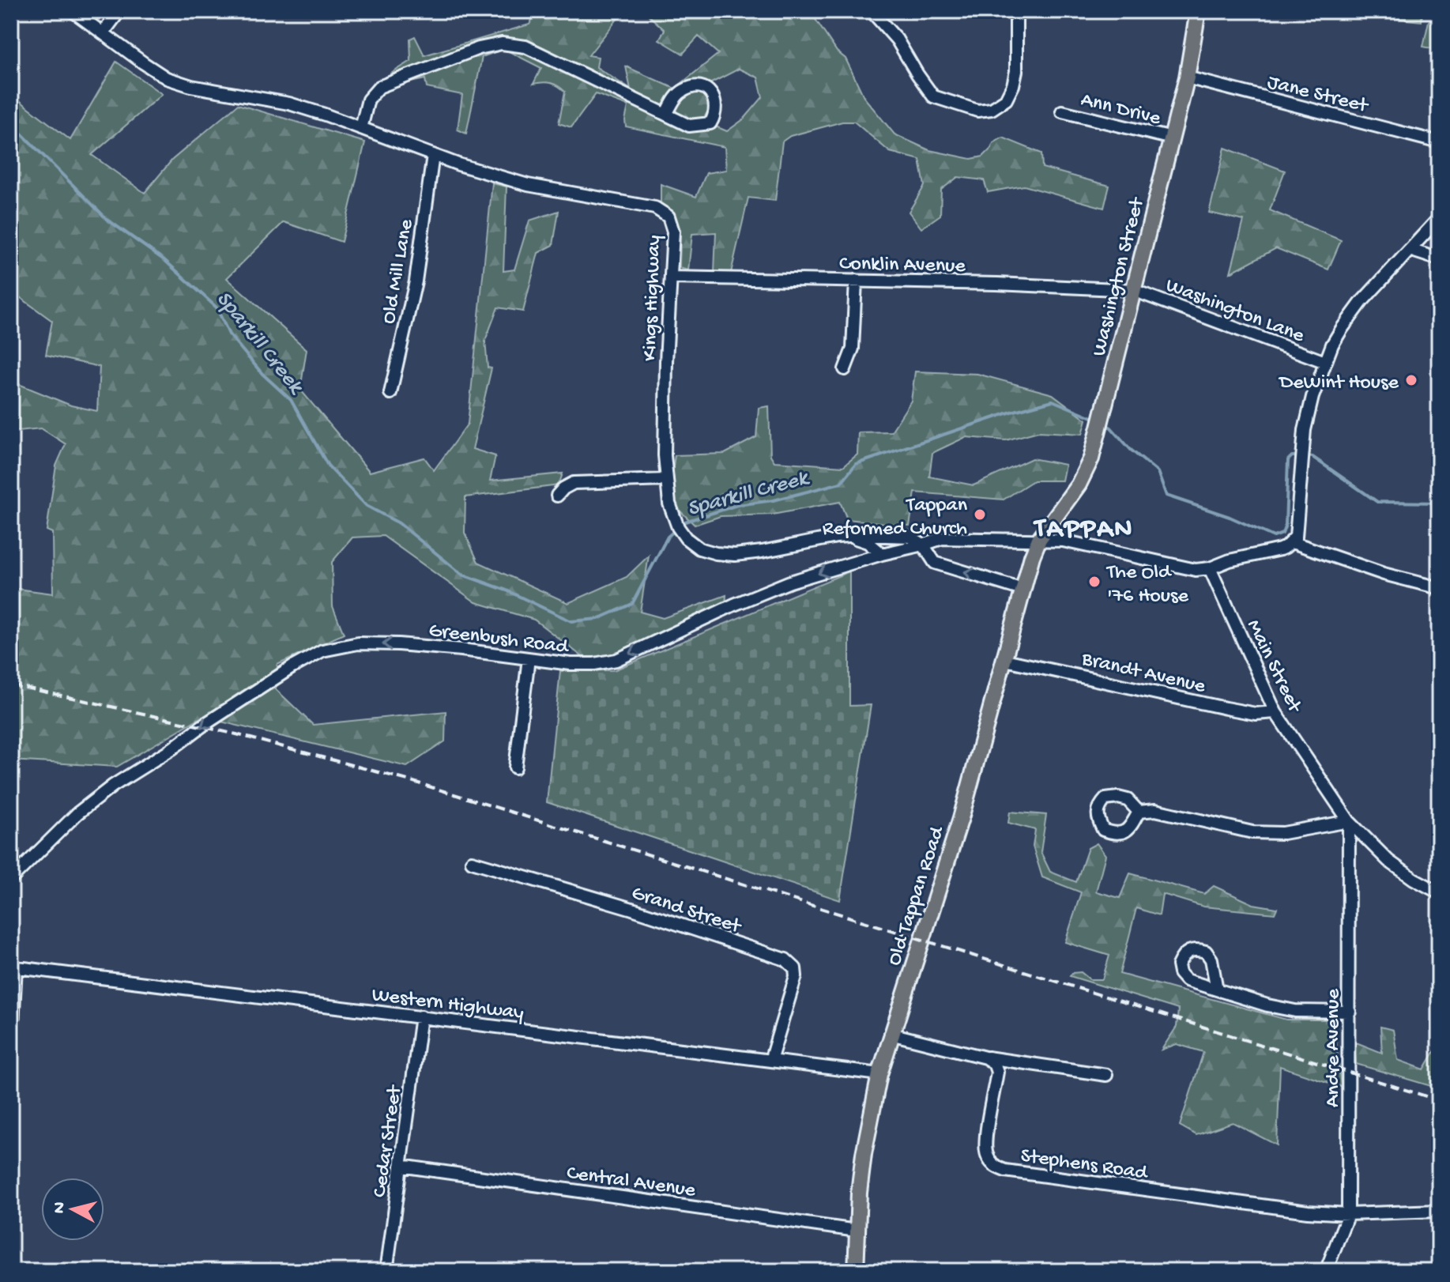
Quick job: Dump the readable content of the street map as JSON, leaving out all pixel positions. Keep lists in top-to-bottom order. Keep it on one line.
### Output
{"streets":{"main road":["Washington Street","Old Tappan Road"],"street":["Jane Street","Ann Drive","Conklin Avenue","Old Mill Lane","Kings Highway","Washington Lane","Greenbush Road","Main Street","Brandt Avenue","Grand Street","Western Highway","Andre Avenue","Cedar Street","Stephens Road","Central Avenue"]},"crossings":[["Jane Street","Washington Street"],["Ann Drive","Washington Street"],["Conklin Avenue","Washington Street"],["Conklin Avenue","Kings Highway"],["Conklin Avenue","Washington Lane"],["Old Mill Lane","Kings Highway"],["Washington Street","Kings Highway"],["Washington Street","Washington Lane"],["Washington Street","Old Tappan Road"],["Kings Highway","Greenbush Road"],["Kings Highway","Old Tappan Road"],["Main Street","Brandt Avenue"],["Main Street","Andre Avenue"],["Brandt Avenue","Old Tappan Road"],["Old Tappan Road","Western Highway"],["Old Tappan Road","Central Avenue"],["Grand Street","Western Highway"],["Western Highway","Cedar Street"],["Andre Avenue","Stephens Road"],["Cedar Street","Central Avenue"]],"one_way":["Greenbush Road"],"districts":["TAPPAN"],"water":["Sparkill Creek"],"places":["DeWint House","Tappan Reformed Church","The Old '76 House"],"north":"left"}
